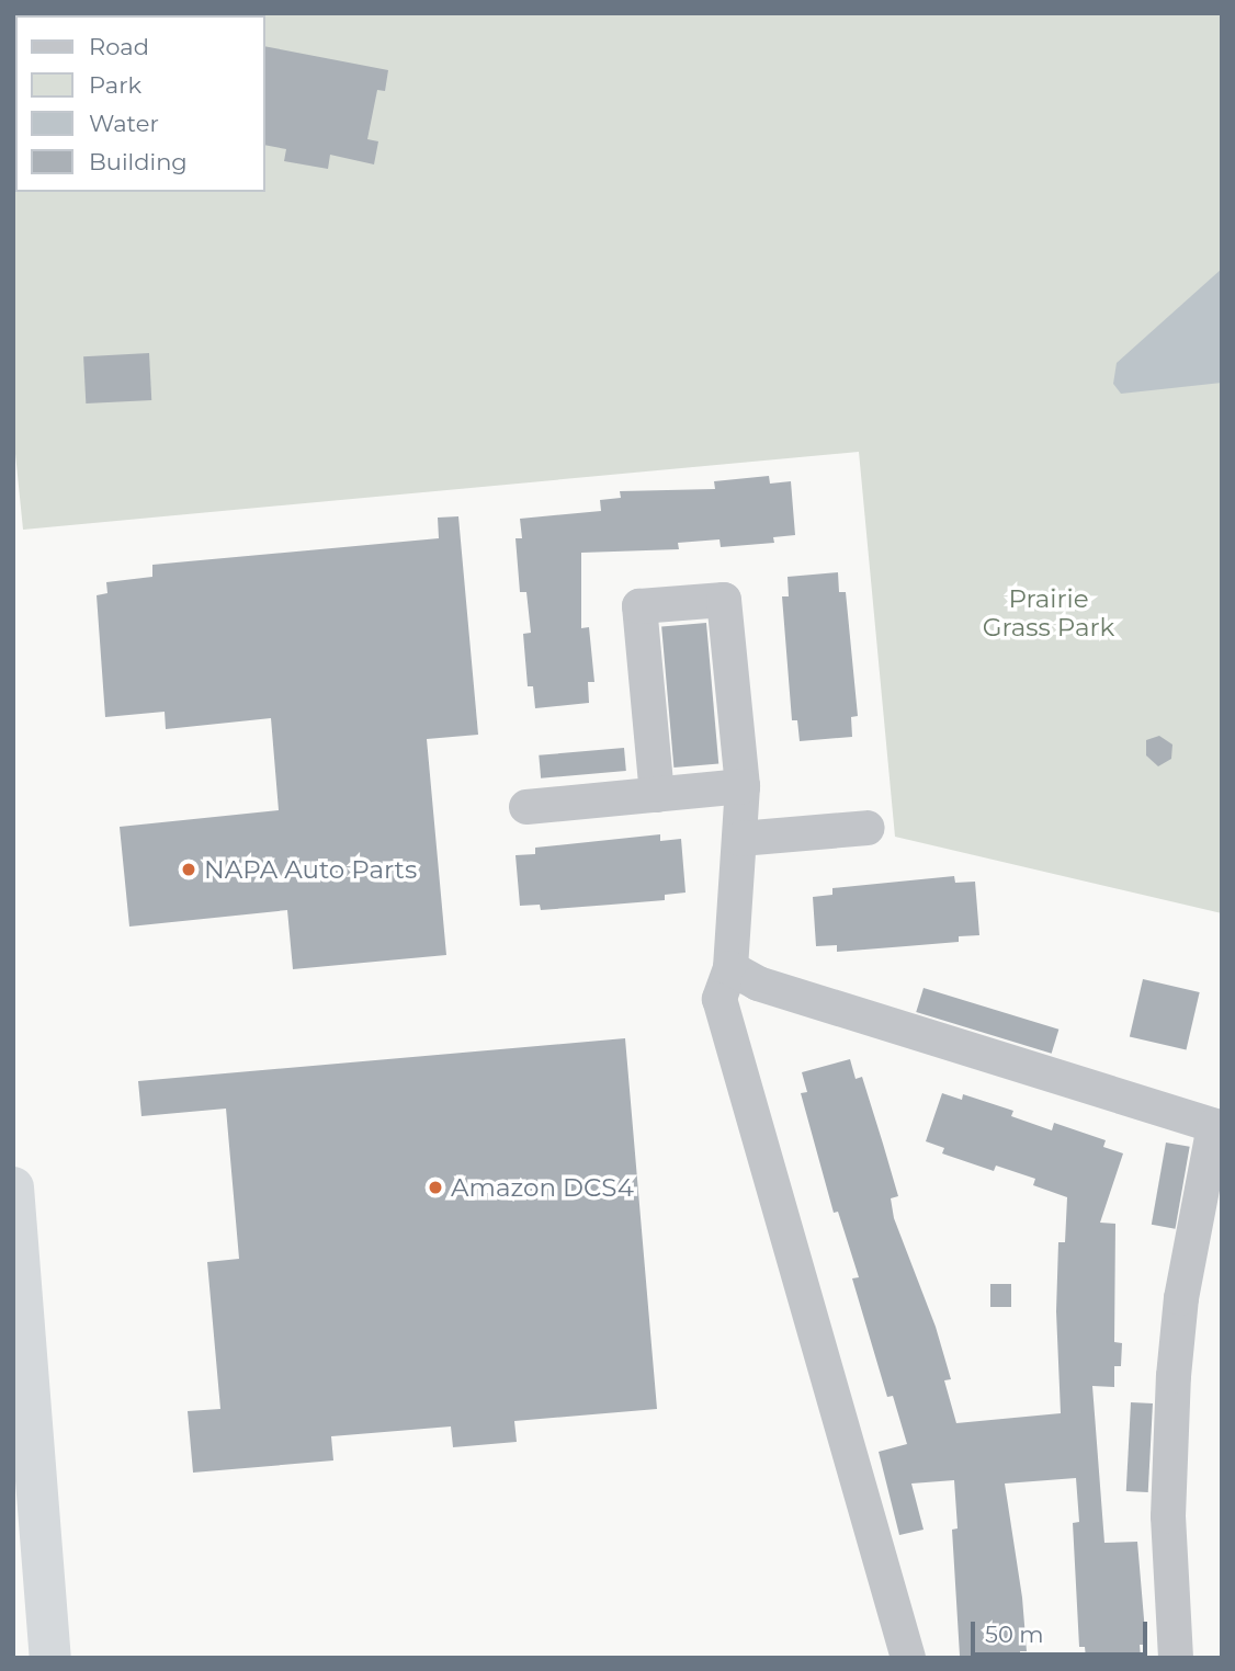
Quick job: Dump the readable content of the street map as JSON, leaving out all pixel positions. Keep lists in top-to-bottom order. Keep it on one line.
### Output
{"parks":["Prairie Grass Park"],"places":["NAPA Auto Parts","Amazon DCS4"],"legend":["Road","Park","Water","Building"],"scale_bar":"50 m"}
